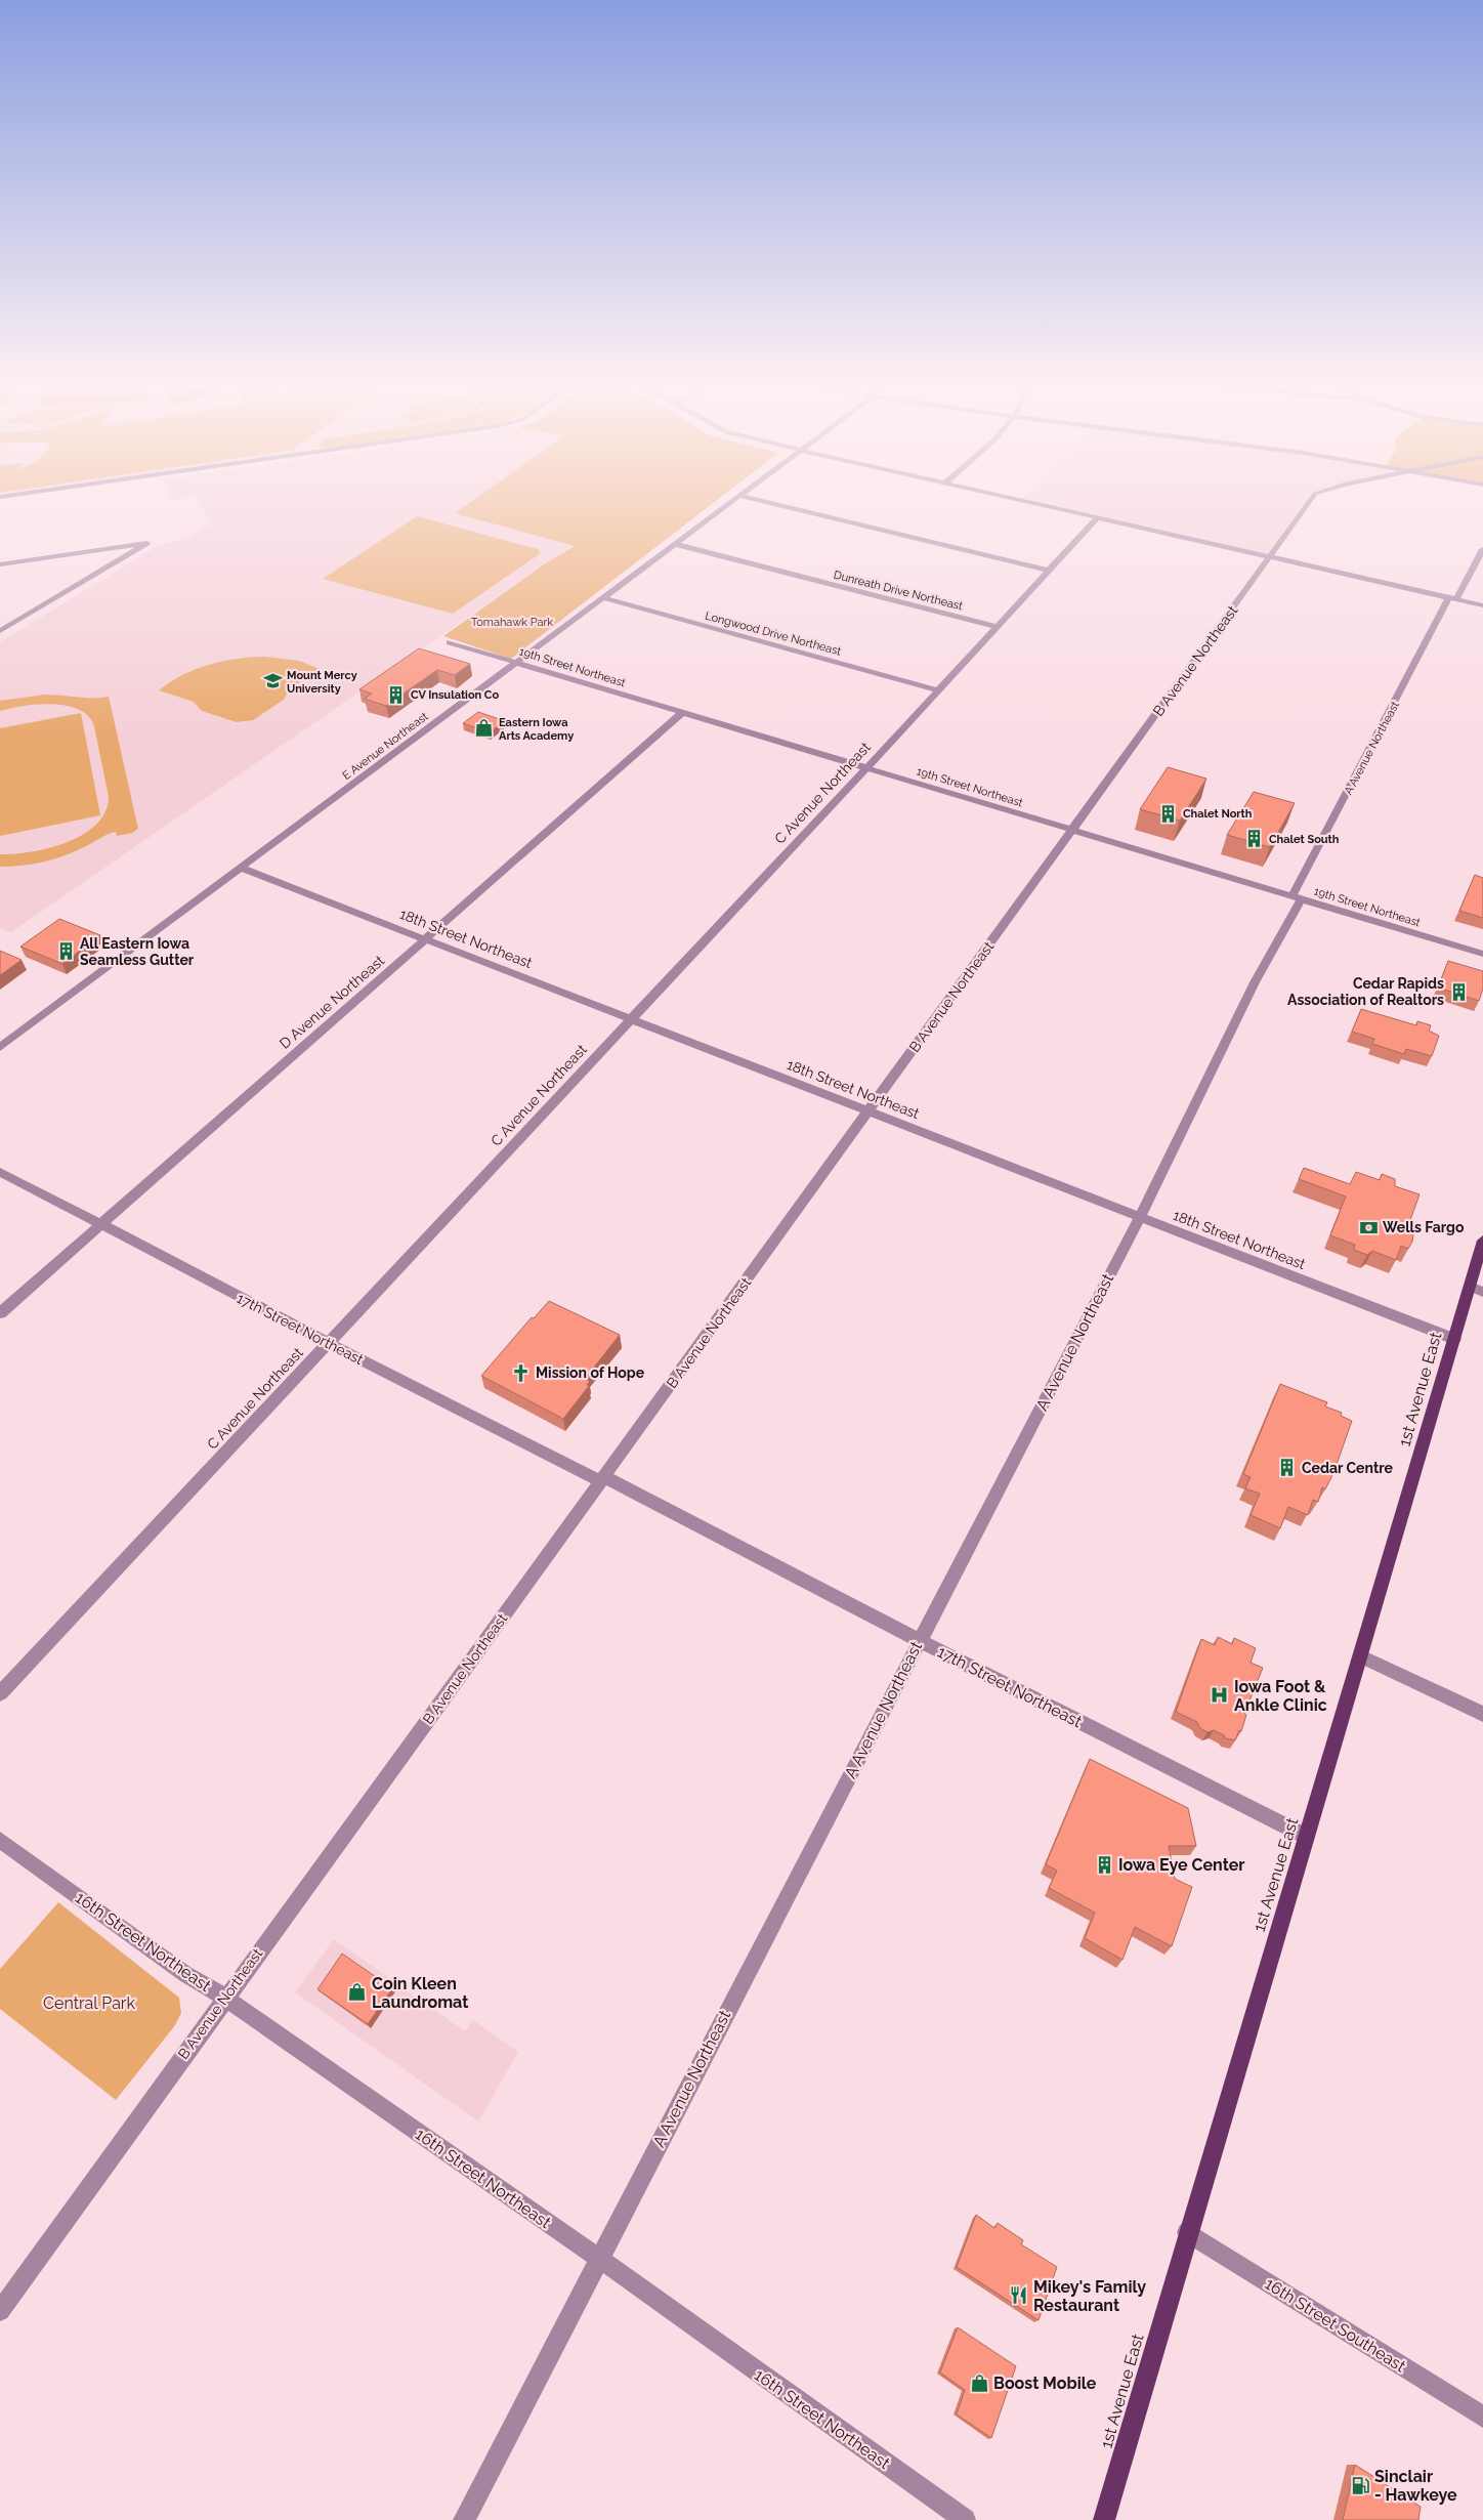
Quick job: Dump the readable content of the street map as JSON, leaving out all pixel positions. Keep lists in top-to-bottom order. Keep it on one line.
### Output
{"streets":{"main road":["1st Avenue East"],"street":["Dunreath Drive Northeast","Longwood Drive Northeast","B Avenue Northeast","19th Street Northeast","E Avenue Northeast","A Avenue Northeast","C Avenue Northeast","18th Street Northeast","D Avenue Northeast","17th Street Northeast","16th Street Northeast","16th Street Southeast"]},"crossings":[["Dunreath Drive Northeast","E Avenue Northeast"],["Dunreath Drive Northeast","C Avenue Northeast"],["Longwood Drive Northeast","E Avenue Northeast"],["Longwood Drive Northeast","C Avenue Northeast"],["B Avenue Northeast","19th Street Northeast"],["B Avenue Northeast","18th Street Northeast"],["B Avenue Northeast","17th Street Northeast"],["B Avenue Northeast","16th Street Northeast"],["19th Street Northeast","E Avenue Northeast"],["19th Street Northeast","A Avenue Northeast"],["19th Street Northeast","C Avenue Northeast"],["19th Street Northeast","D Avenue Northeast"],["E Avenue Northeast","18th Street Northeast"],["A Avenue Northeast","18th Street Northeast"],["A Avenue Northeast","17th Street Northeast"],["A Avenue Northeast","16th Street Northeast"],["C Avenue Northeast","18th Street Northeast"],["C Avenue Northeast","17th Street Northeast"],["18th Street Northeast","D Avenue Northeast"],["18th Street Northeast","1st Avenue East"],["D Avenue Northeast","17th Street Northeast"],["17th Street Northeast","1st Avenue East"],["1st Avenue East","16th Street Southeast"]],"parks":["Tomahawk Park","Central Park"],"places":{"school or university":["Mount Mercy University"],"building":["CV Insulation Co","Chalet North","Chalet South","All Eastern Iowa Seamless Gutter","Cedar Rapids Association of Realtors","Cedar Centre","Iowa Eye Center"],"shop":["Eastern Iowa Arts Academy","Coin Kleen Laundromat","Boost Mobile"],"bank":["Wells Fargo"],"church":["Mission of Hope"],"hospital":["Iowa Foot & Ankle Clinic"],"restaurant":["Mikey's Family Restaurant"],"fuel station":["Sinclair - Hawkeye"]}}
